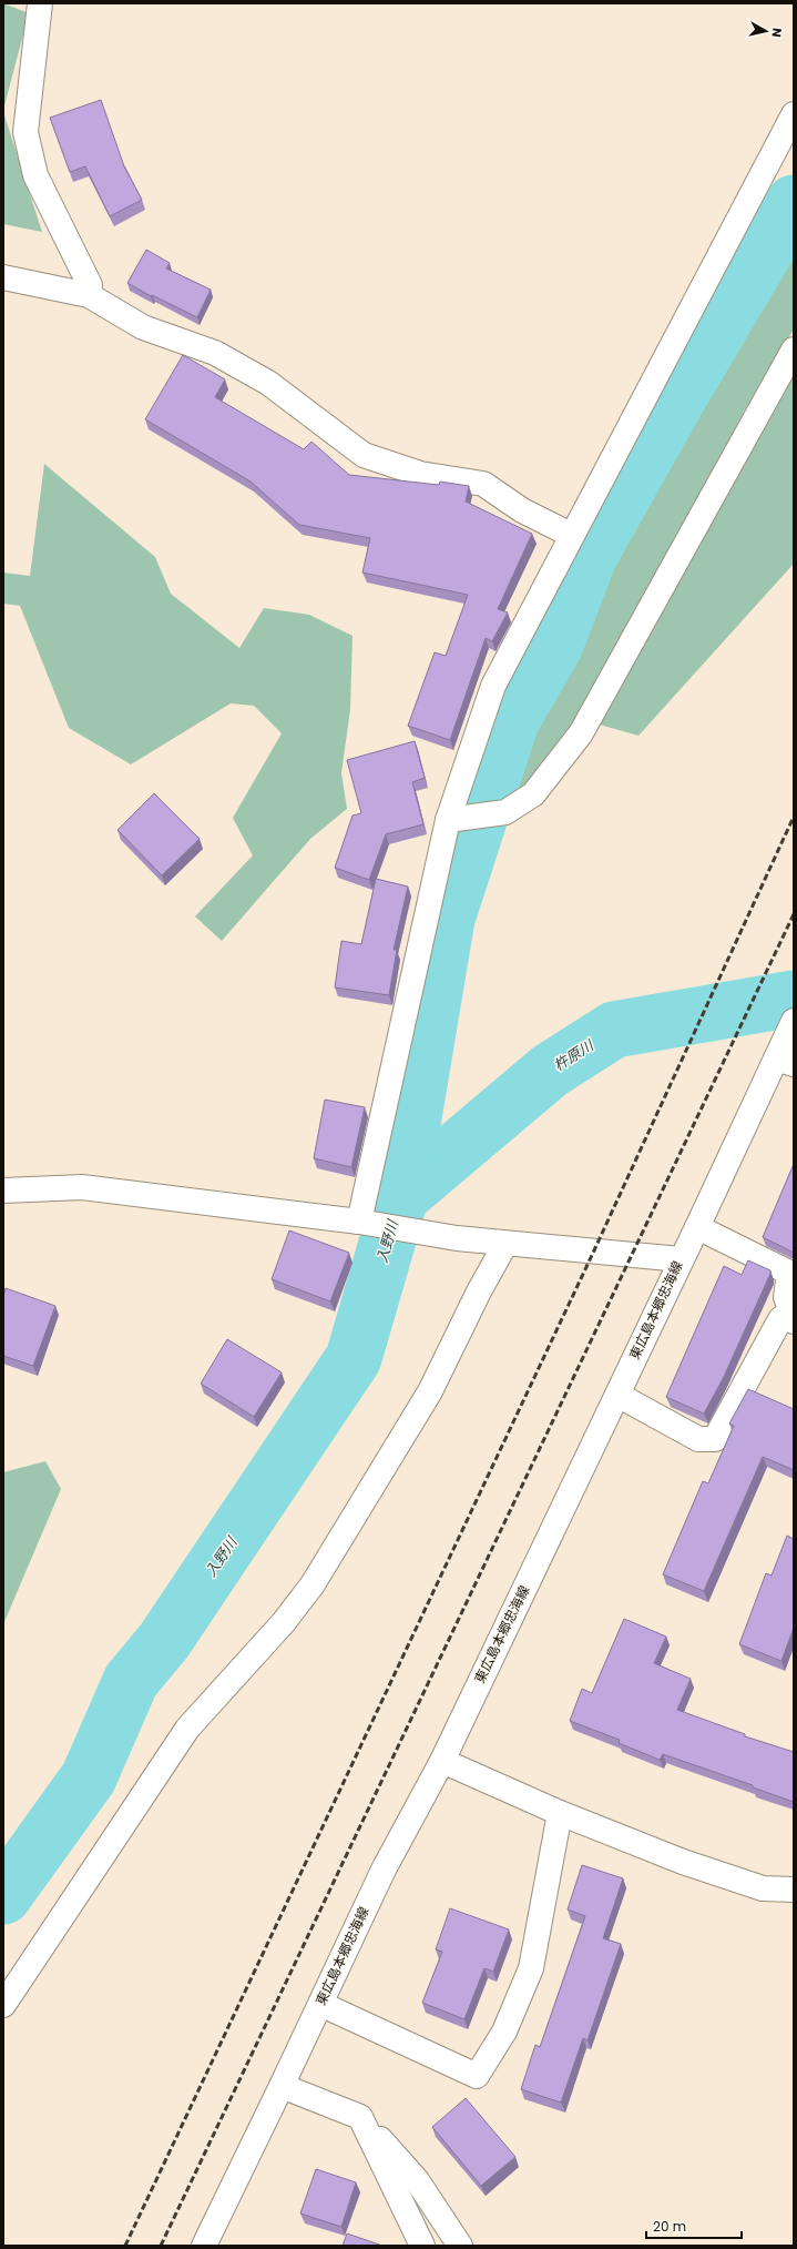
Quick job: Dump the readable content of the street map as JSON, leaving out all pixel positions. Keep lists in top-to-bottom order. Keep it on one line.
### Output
{"streets":{"street":["東広島本郷忠海線"]},"water":["杵原川","入野川"],"scale_bar":"20 m","north":"right"}
